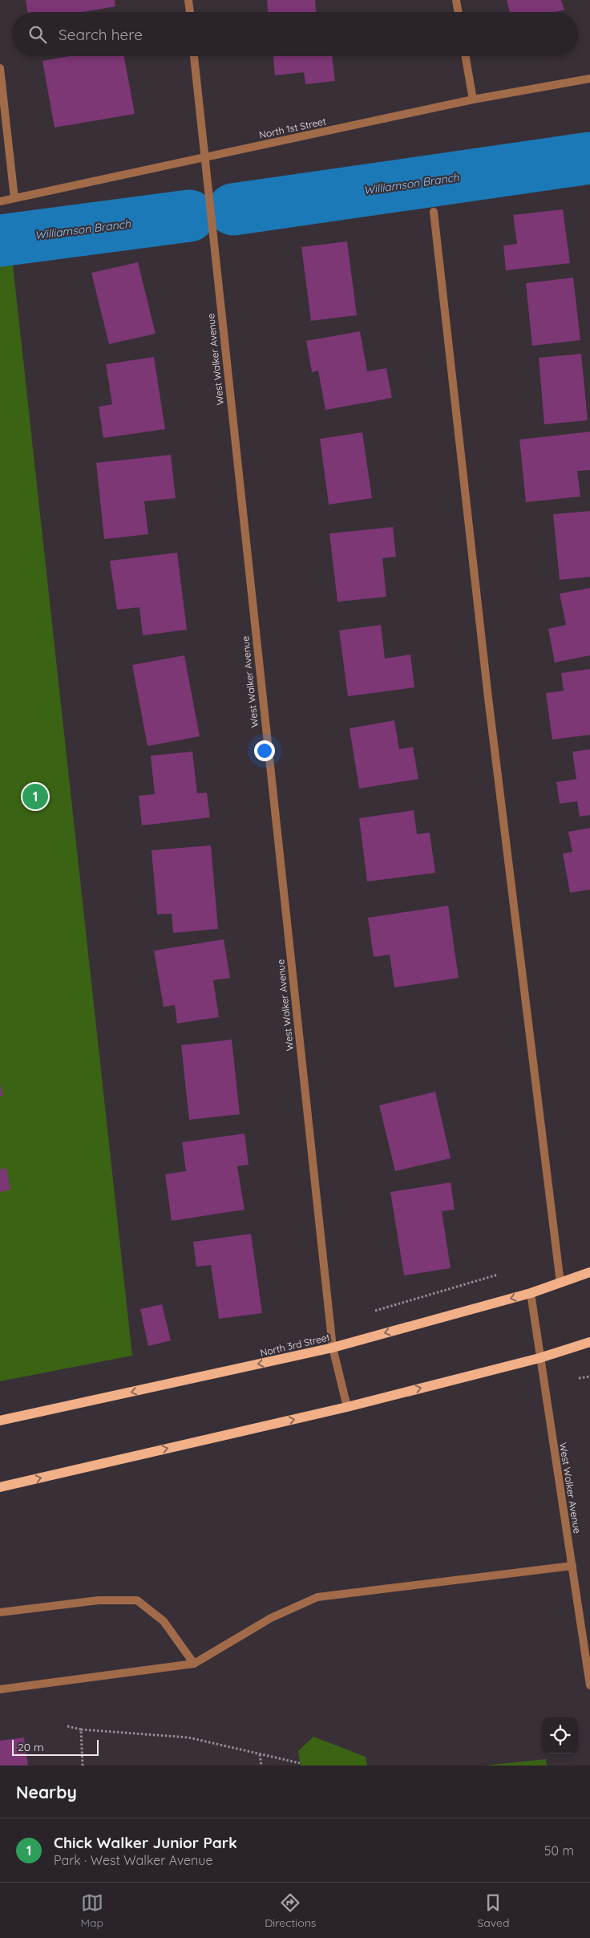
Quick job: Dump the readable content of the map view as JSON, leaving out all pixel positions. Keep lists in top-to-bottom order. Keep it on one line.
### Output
{"streets":{"main road":["North 3rd Street"],"street":["North 1st Street","West Walker Avenue"]},"crossings":[["North 1st Street","West Walker Avenue"],["West Walker Avenue","North 3rd Street"]],"water":["Williamson Branch"],"scale_bar":"20 m","page":{"search":"Search here","pins":"1","scale":"20 m","heading":"Nearby","list":[{"mark":"1","name":"Chick Walker Junior Park","note":"Park · West Walker Avenue","value":"50 m"}],"nav":["Map","Directions","Saved"]}}
